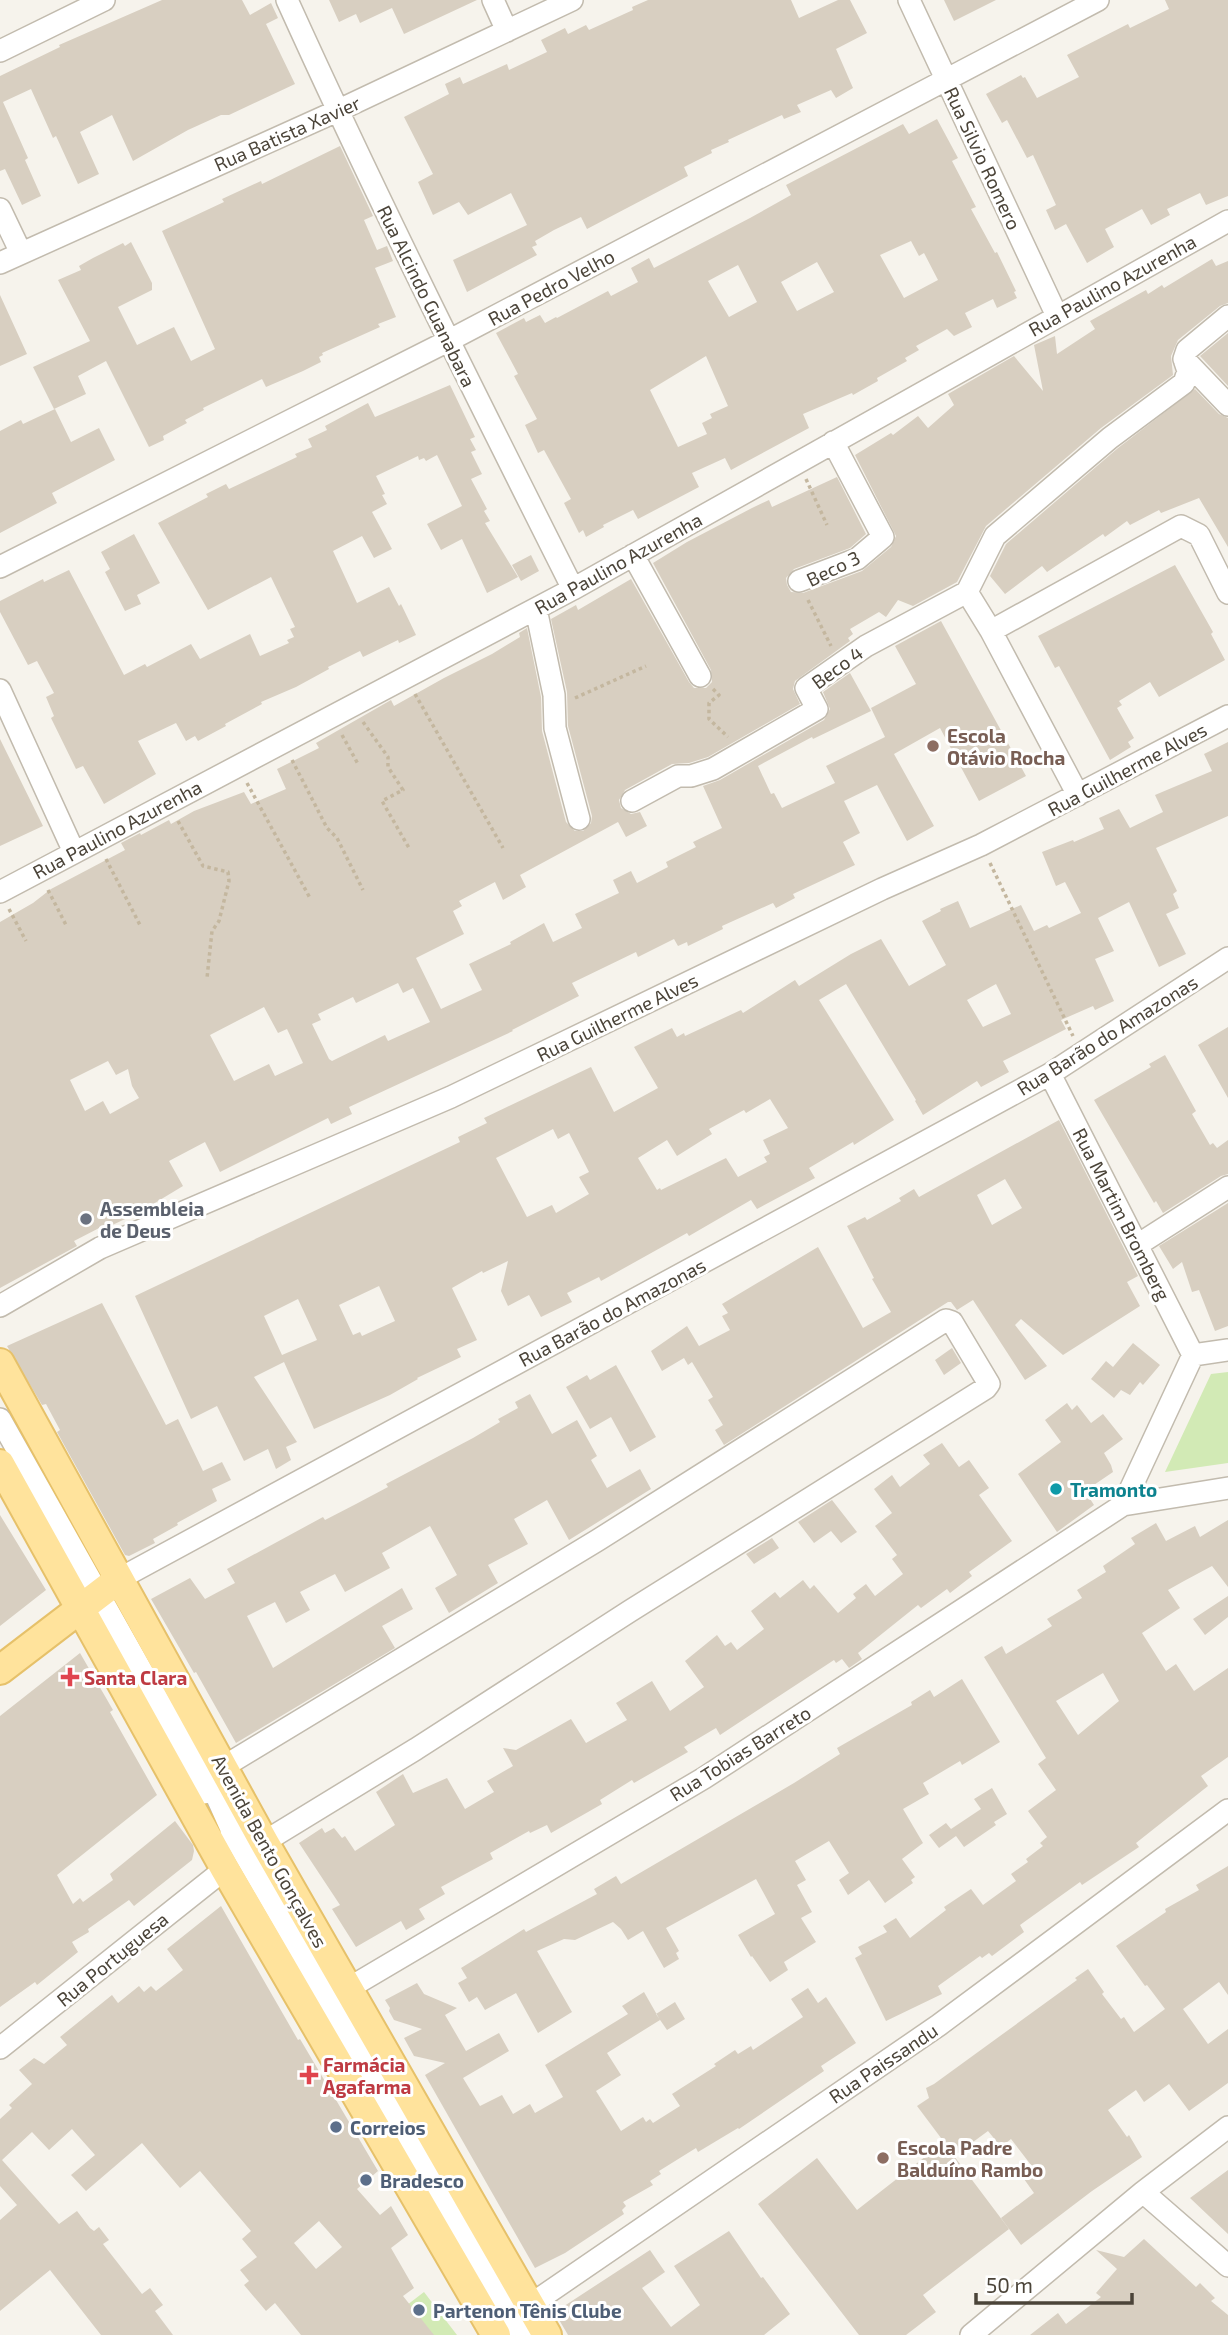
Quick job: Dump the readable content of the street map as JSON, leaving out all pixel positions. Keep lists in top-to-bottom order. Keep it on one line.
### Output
{"streets":{"main road":["Rua Barão do Amazonas","Avenida Bento Gonçalves"],"street":["Rua Batista Xavier","Rua Silvio Romero","Rua Paulino Azurenha","Rua Pedro Velho","Rua Alcindo Guanabara","Beco 3","Beco 4","Rua Guilherme Alves","Rua Martim Bromberg","Rua Tobias Barreto","Rua Portuguesa","Rua Paissandu"]},"crossings":[["Rua Batista Xavier","Rua Alcindo Guanabara"],["Rua Silvio Romero","Rua Paulino Azurenha"],["Rua Silvio Romero","Rua Pedro Velho"],["Rua Paulino Azurenha","Rua Alcindo Guanabara"],["Rua Paulino Azurenha","Beco 3"],["Rua Pedro Velho","Rua Alcindo Guanabara"],["Beco 3","Beco 4"],["Rua Barão do Amazonas","Rua Martim Bromberg"],["Rua Barão do Amazonas","Avenida Bento Gonçalves"],["Rua Tobias Barreto","Avenida Bento Gonçalves"],["Avenida Bento Gonçalves","Rua Portuguesa"],["Avenida Bento Gonçalves","Rua Paissandu"]],"places":{"other":["Escola Otávio Rocha","Assembleia de Deus","Tramonto","Correios","Escola Padre Balduíno Rambo","Bradesco","Partenon Tênis Clube"],"health":["Santa Clara","Farmácia Agafarma"]},"scale_bar":"50 m"}
